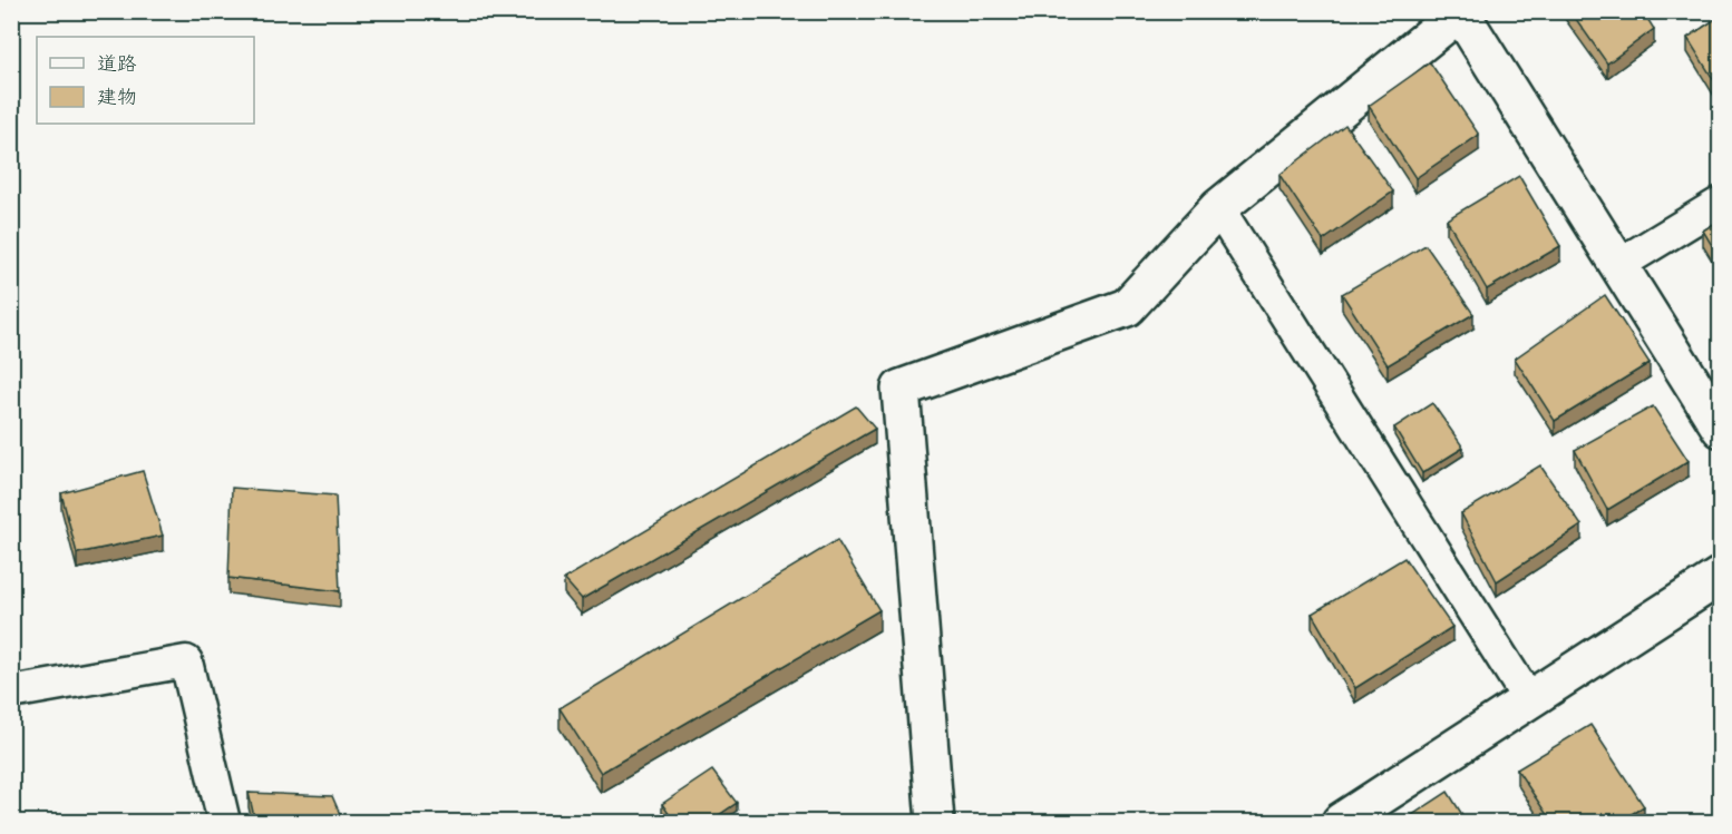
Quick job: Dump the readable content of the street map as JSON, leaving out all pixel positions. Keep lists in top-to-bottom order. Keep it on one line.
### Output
{"legend":["道路","建物"]}
